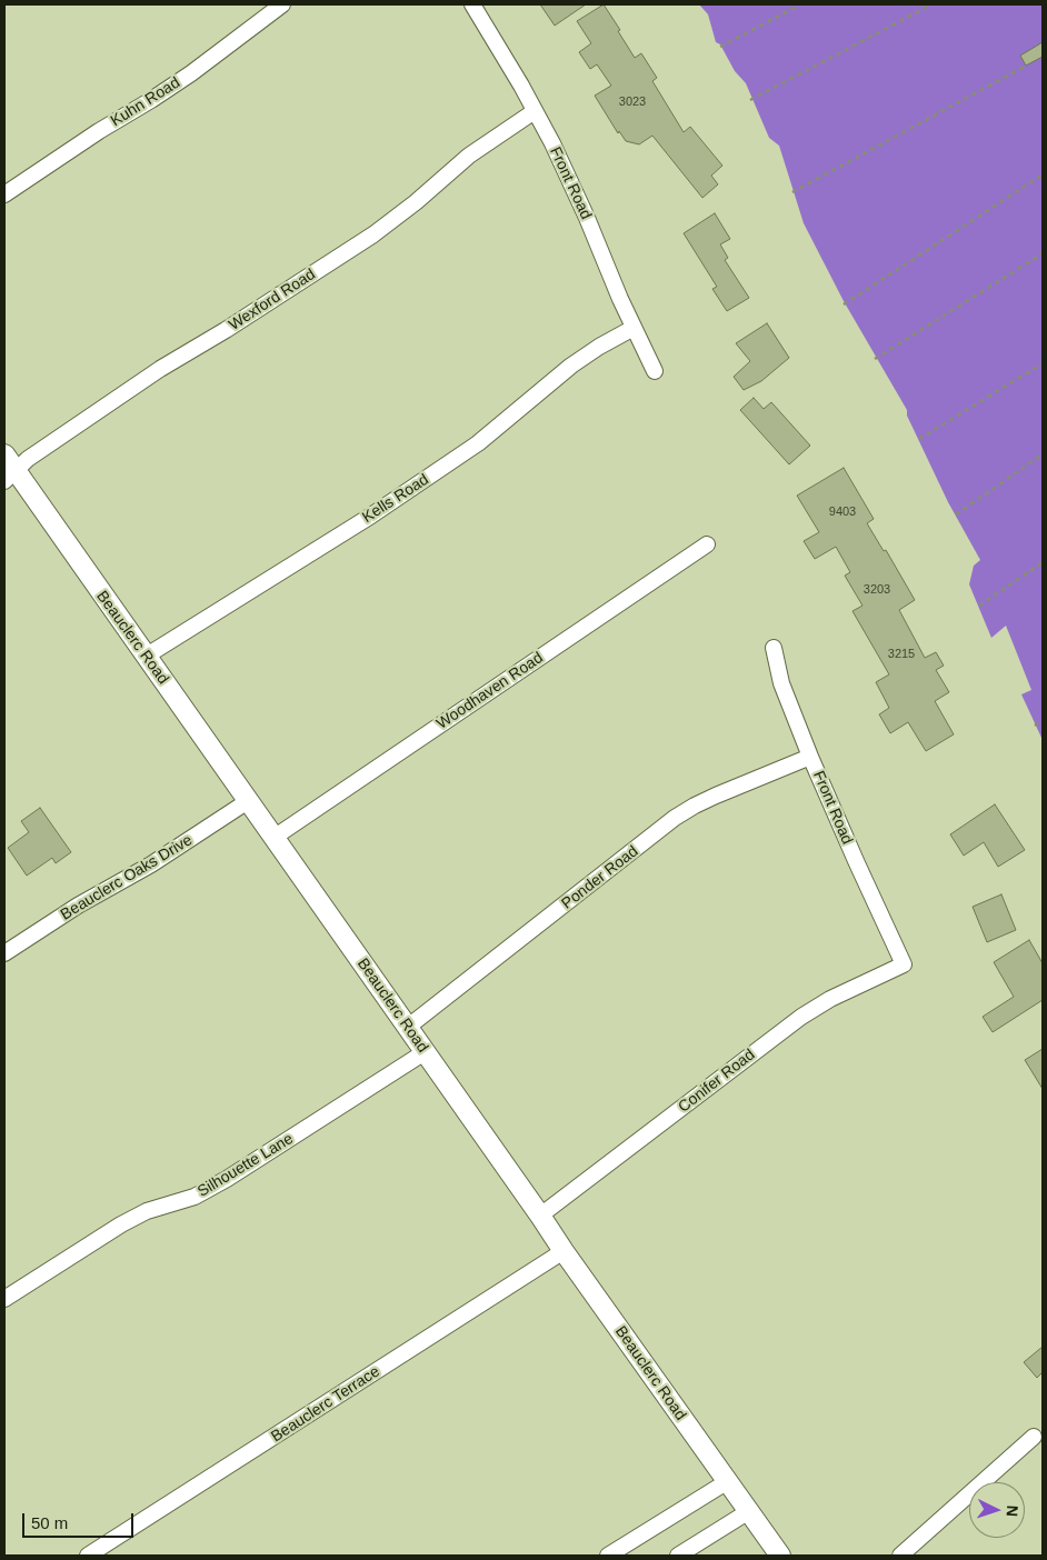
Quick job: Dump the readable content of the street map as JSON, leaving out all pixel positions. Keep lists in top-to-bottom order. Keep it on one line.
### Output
{"streets":{"street":["Kuhn Road","Front Road","Wexford Road","Kells Road","Beauclerc Road","Woodhaven Road","Beauclerc Oaks Drive","Ponder Road","Conifer Road","Silhouette Lane","Beauclerc Terrace"]},"crossings":[["Front Road","Wexford Road"],["Front Road","Kells Road"],["Front Road","Ponder Road"],["Front Road","Conifer Road"],["Wexford Road","Beauclerc Road"],["Kells Road","Beauclerc Road"],["Beauclerc Road","Woodhaven Road"],["Beauclerc Road","Beauclerc Oaks Drive"],["Beauclerc Road","Ponder Road"],["Beauclerc Road","Conifer Road"],["Beauclerc Road","Silhouette Lane"],["Beauclerc Road","Beauclerc Terrace"]],"house_numbers":["3023","9403","3203","3215"],"scale_bar":"50 m","north":"right"}
